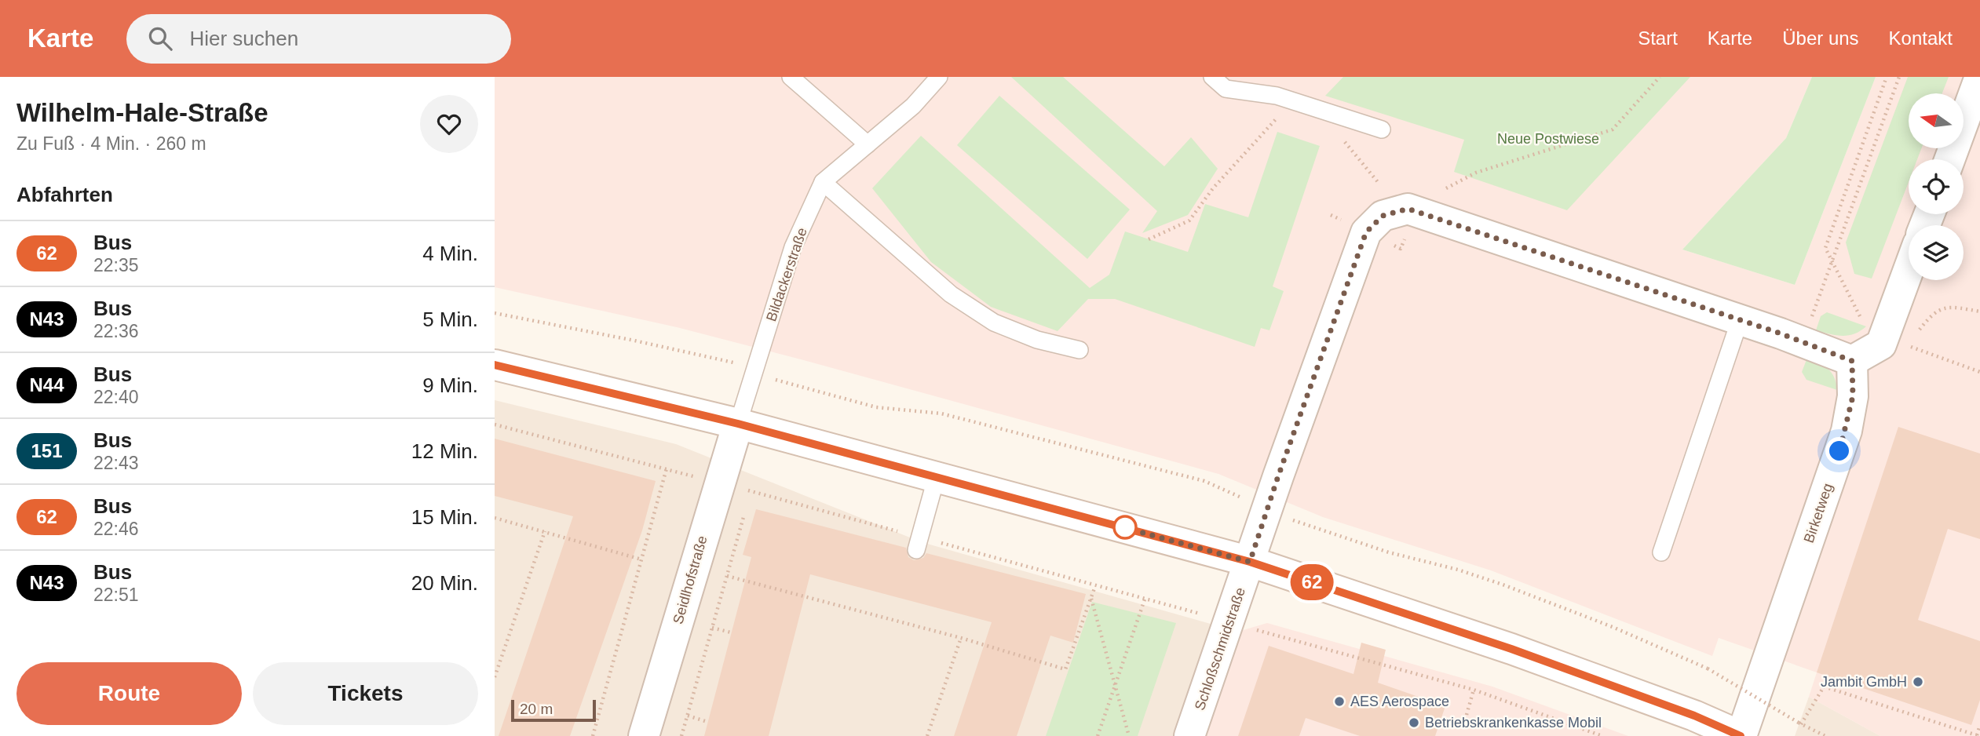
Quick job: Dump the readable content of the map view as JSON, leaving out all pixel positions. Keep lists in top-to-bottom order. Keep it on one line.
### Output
{"streets":{"street":["Birketweg","Seidlhofstraße","Schloßschmidstraße"],"lane":["Bildackerstraße"]},"crossings":[["Bildackerstraße","Seidlhofstraße"]],"parks":["Neue Postwiese"],"places":["Jambit GmbH","AES Aerospace","Betriebskrankenkasse Mobil"],"lines":["bus line 62"],"scale_bar":"20 m","north":"left","page":{"header":"Karte","search":"Hier suchen","nav":["Start","Karte","Über uns","Kontakt"],"heading":[["Wilhelm-Hale-Straße","Zu Fuß · 4 Min. · 260 m"],"Abfahrten"],"on_map":"62","list":[{"mark":"62","name":"Bus","note":"22:35","value":"4 Min."},{"mark":"N43","name":"Bus","note":"22:36","value":"5 Min."},{"mark":"N44","name":"Bus","note":"22:40","value":"9 Min."},{"mark":"151","name":"Bus","note":"22:43","value":"12 Min."},{"mark":"62","name":"Bus","note":"22:46","value":"15 Min."},{"mark":"N43","name":"Bus","note":"22:51","value":"20 Min."}],"buttons":["Route","Tickets"],"scale":"20 m"}}
